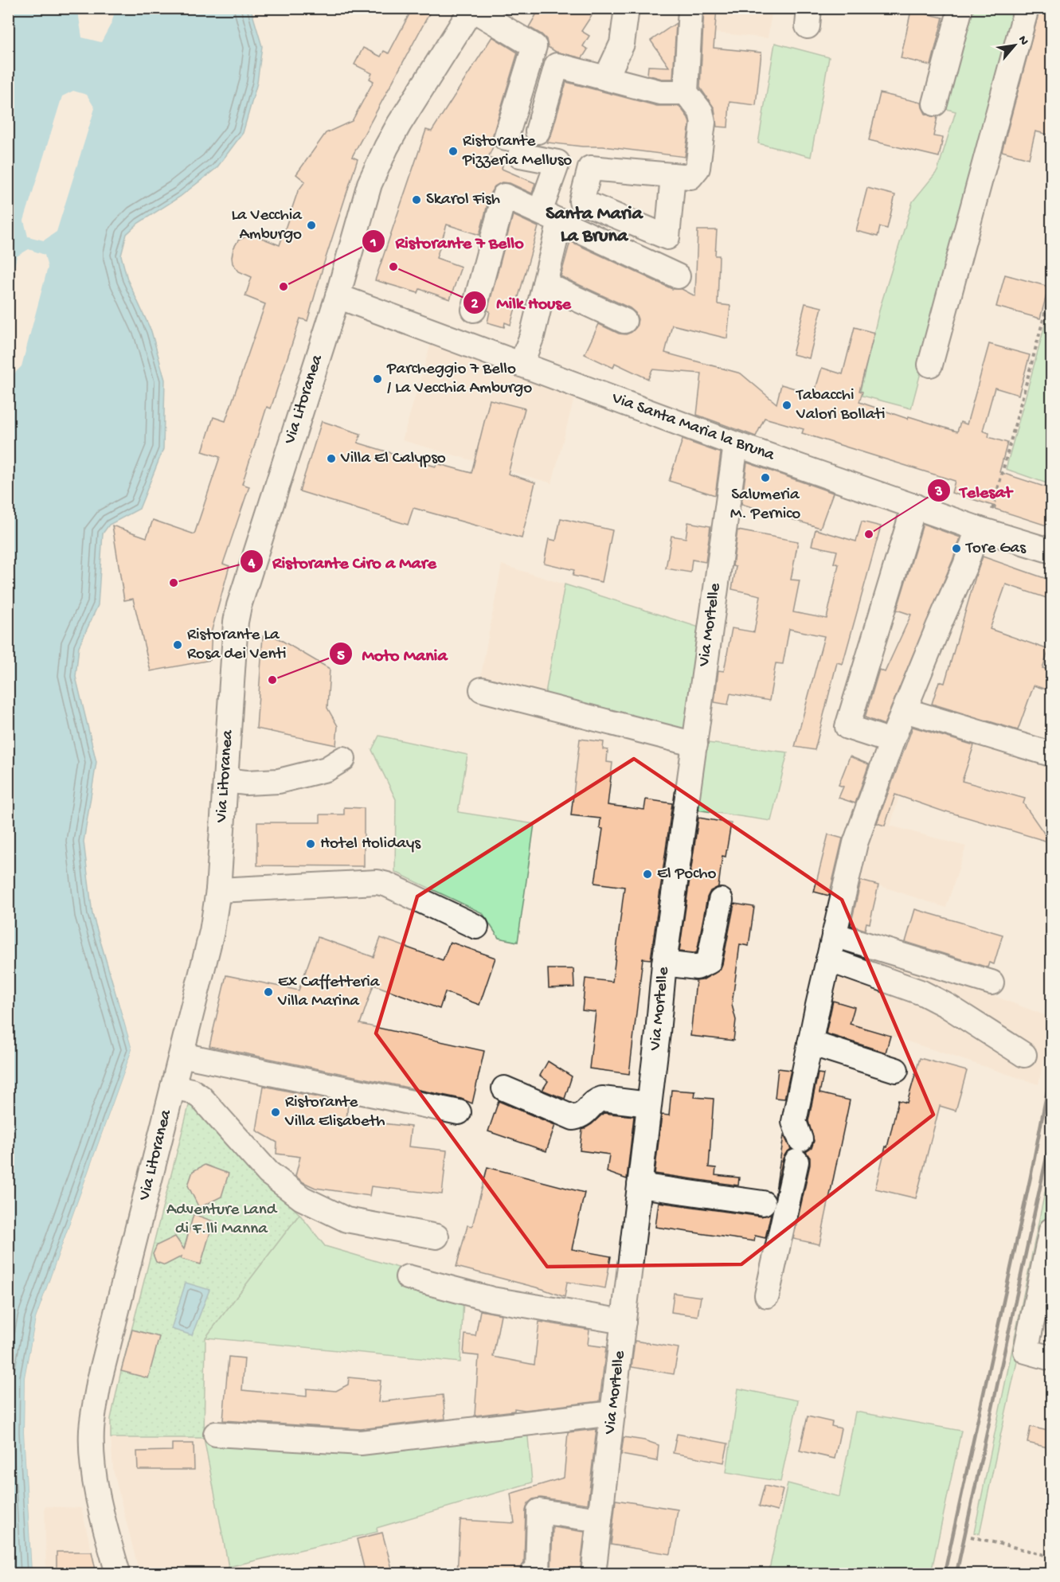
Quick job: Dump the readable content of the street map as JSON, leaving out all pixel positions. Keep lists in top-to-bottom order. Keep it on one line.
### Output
{"streets":{"street":["Via Litoranea","Via Santa Maria la Bruna","Via Mortelle"]},"crossings":[["Via Litoranea","Via Santa Maria la Bruna"],["Via Santa Maria la Bruna","Via Mortelle"]],"districts":["Santa Maria La Bruna"],"parks":["Adventure Land di F.lli Manna"],"places":["Ristorante Pizzeria Melluso","Skarol Fish","La Vecchia Amburgo","Milk House","Ristorante 7 Bello","Parcheggio 7 Bello / La Vecchia Amburgo","Tabacchi Valori Bollati","Villa El Calypso","Salumeria M. Pernico","Telesat","Tore Gas","Ristorante Ciro a Mare","Ristorante La Rosa dei Venti","Moto Mania","Hotel Holidays","El Pocho","Ex Caffetteria Villa Marina","Ristorante Villa Elisabeth"],"north":"top right"}
